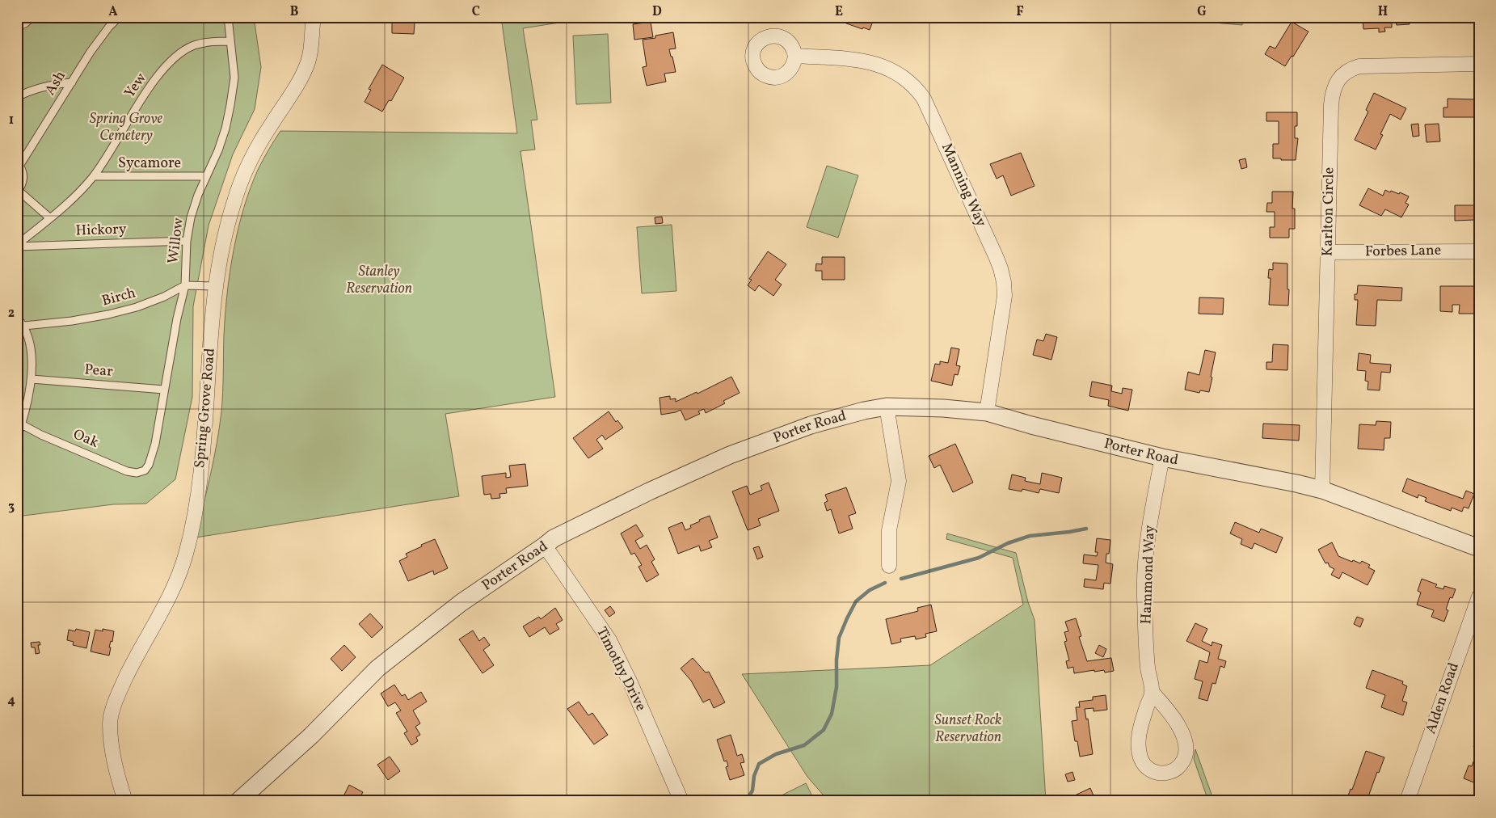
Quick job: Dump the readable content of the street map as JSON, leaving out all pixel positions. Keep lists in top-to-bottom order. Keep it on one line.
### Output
{"streets":{"street":["Manning Way","Karlton Circle","Forbes Lane","Spring Grove Road","Porter Road","Hammond Way","Timothy Drive","Alden Road"],"lane":["Ash","Yew","Sycamore","Hickory","Willow","Birch","Pear","Oak"]},"crossings":[["Yew","Sycamore"],["Yew","Hickory"],["Yew","Willow"],["Sycamore","Willow"],["Manning Way","Porter Road"],["Karlton Circle","Forbes Lane"],["Karlton Circle","Porter Road"],["Hickory","Willow"],["Willow","Birch"],["Willow","Pear"],["Willow","Oak"],["Birch","Spring Grove Road"],["Porter Road","Hammond Way"],["Porter Road","Timothy Drive"]],"parks":["Spring Grove Cemetery","Stanley Reservation","Sunset Rock Reservation"],"grid":{"columns":["A","B","C","D","E","F","G","H"],"rows":["1","2","3","4"]}}
